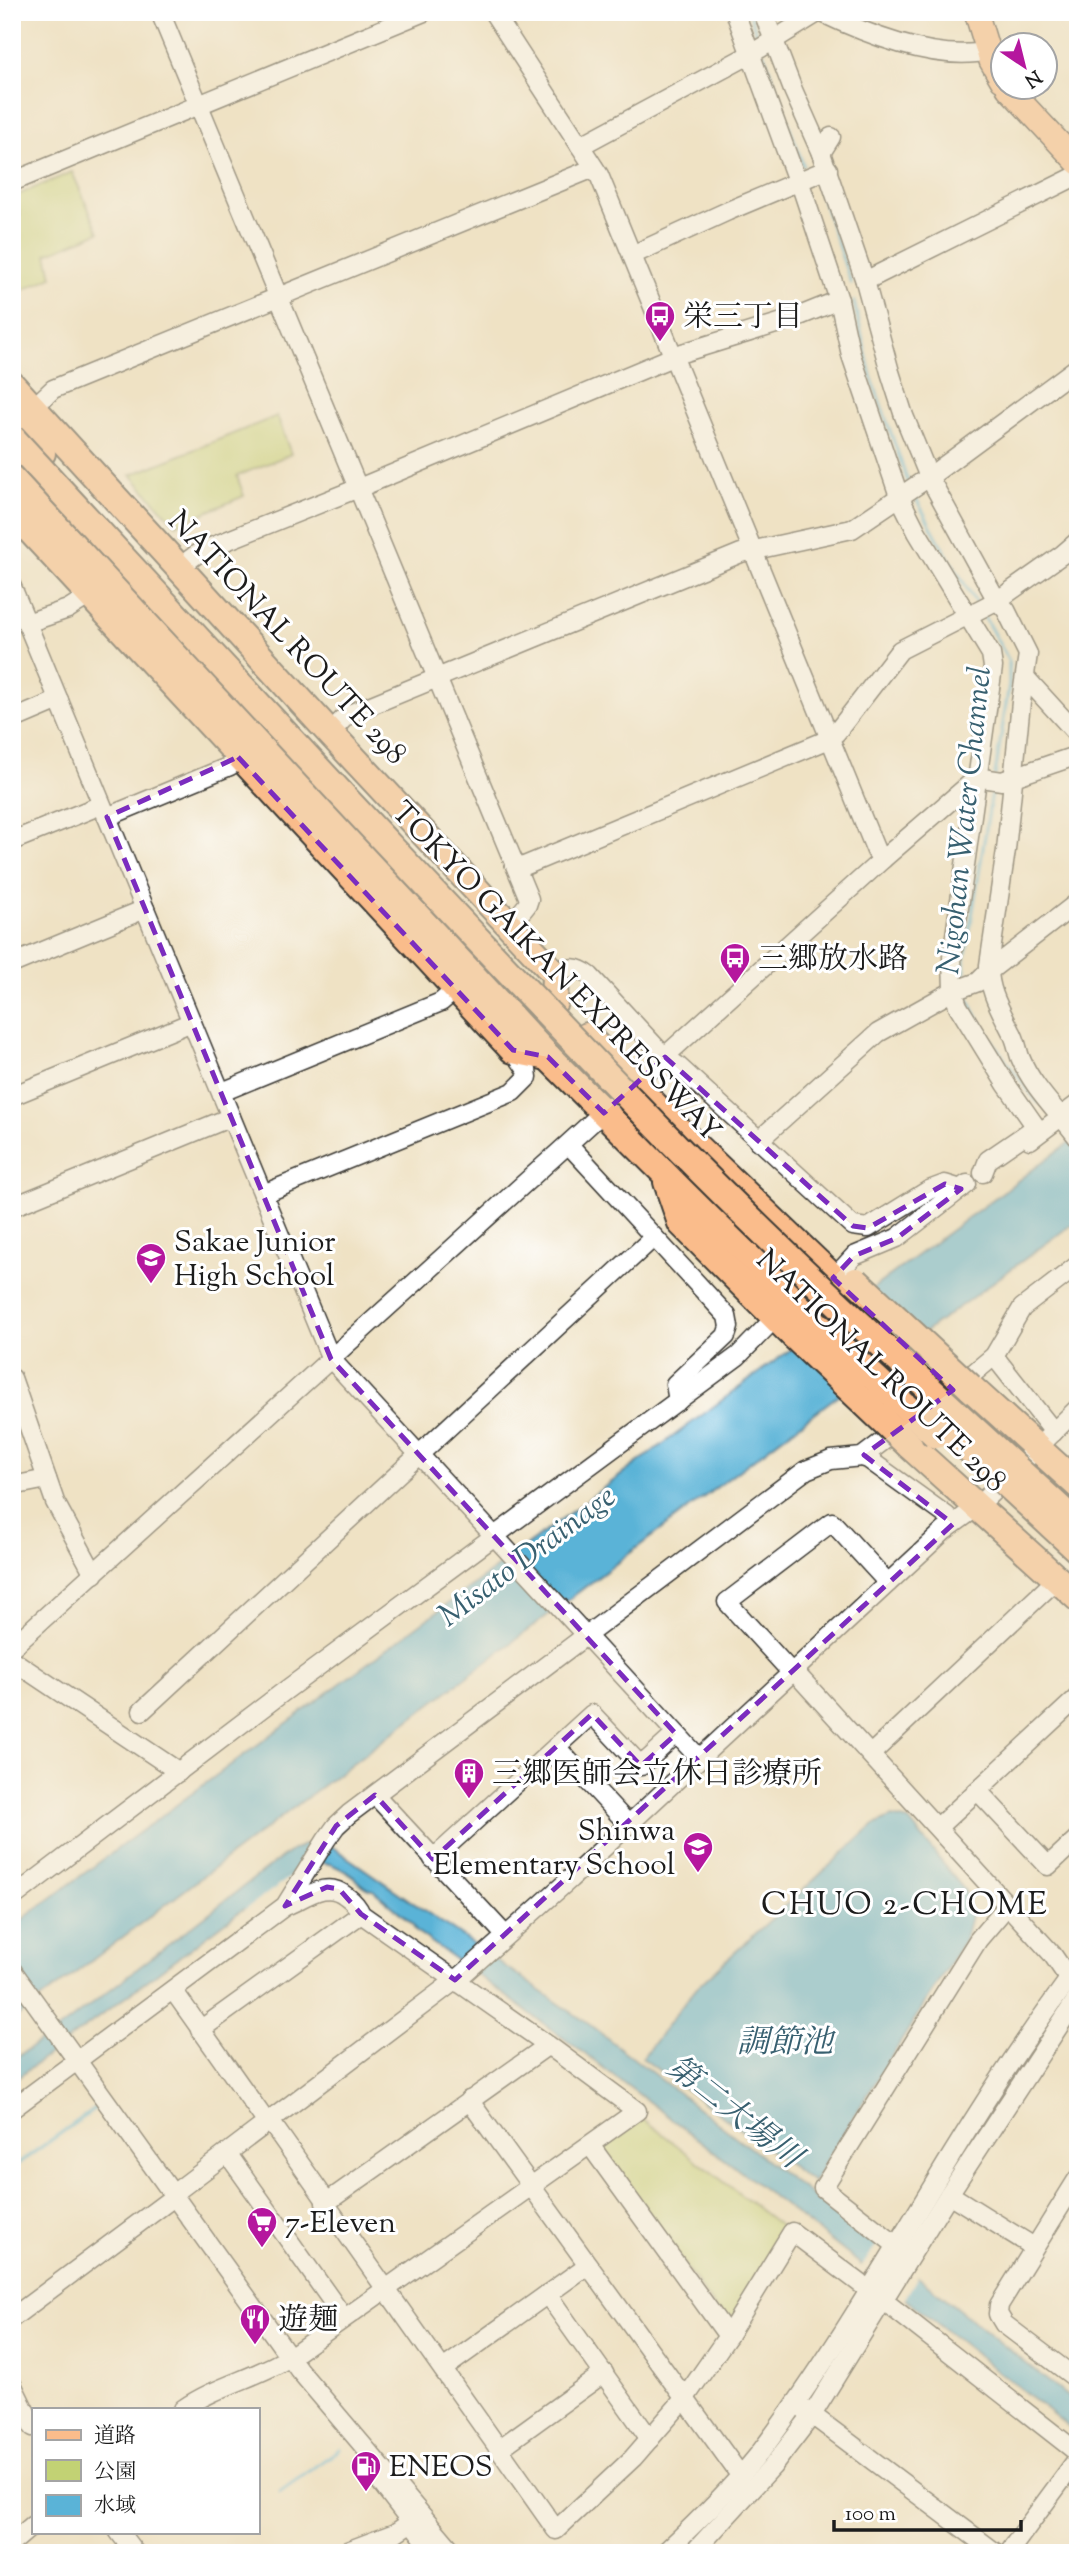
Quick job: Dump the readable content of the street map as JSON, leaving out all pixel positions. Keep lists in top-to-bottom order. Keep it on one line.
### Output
{"streets":{"highway":["NATIONAL ROUTE 298","TOKYO GAIKAN EXPRESSWAY"]},"districts":["CHUO 2-CHOME"],"water":["Nigohan Water Channel","Misato Drainage","調節池","第二大場川"],"places":{"bus stop":["栄三丁目","三郷放水路"],"school or university":["Sakae Junior High School","Shinwa Elementary School"],"building":["三郷医師会立休日診療所"],"supermarket":["7-Eleven"],"restaurant":["遊麺"],"fuel station":["ENEOS"]},"legend":["道路","公園","水域"],"scale_bar":"100 m","north":"bottom right"}
